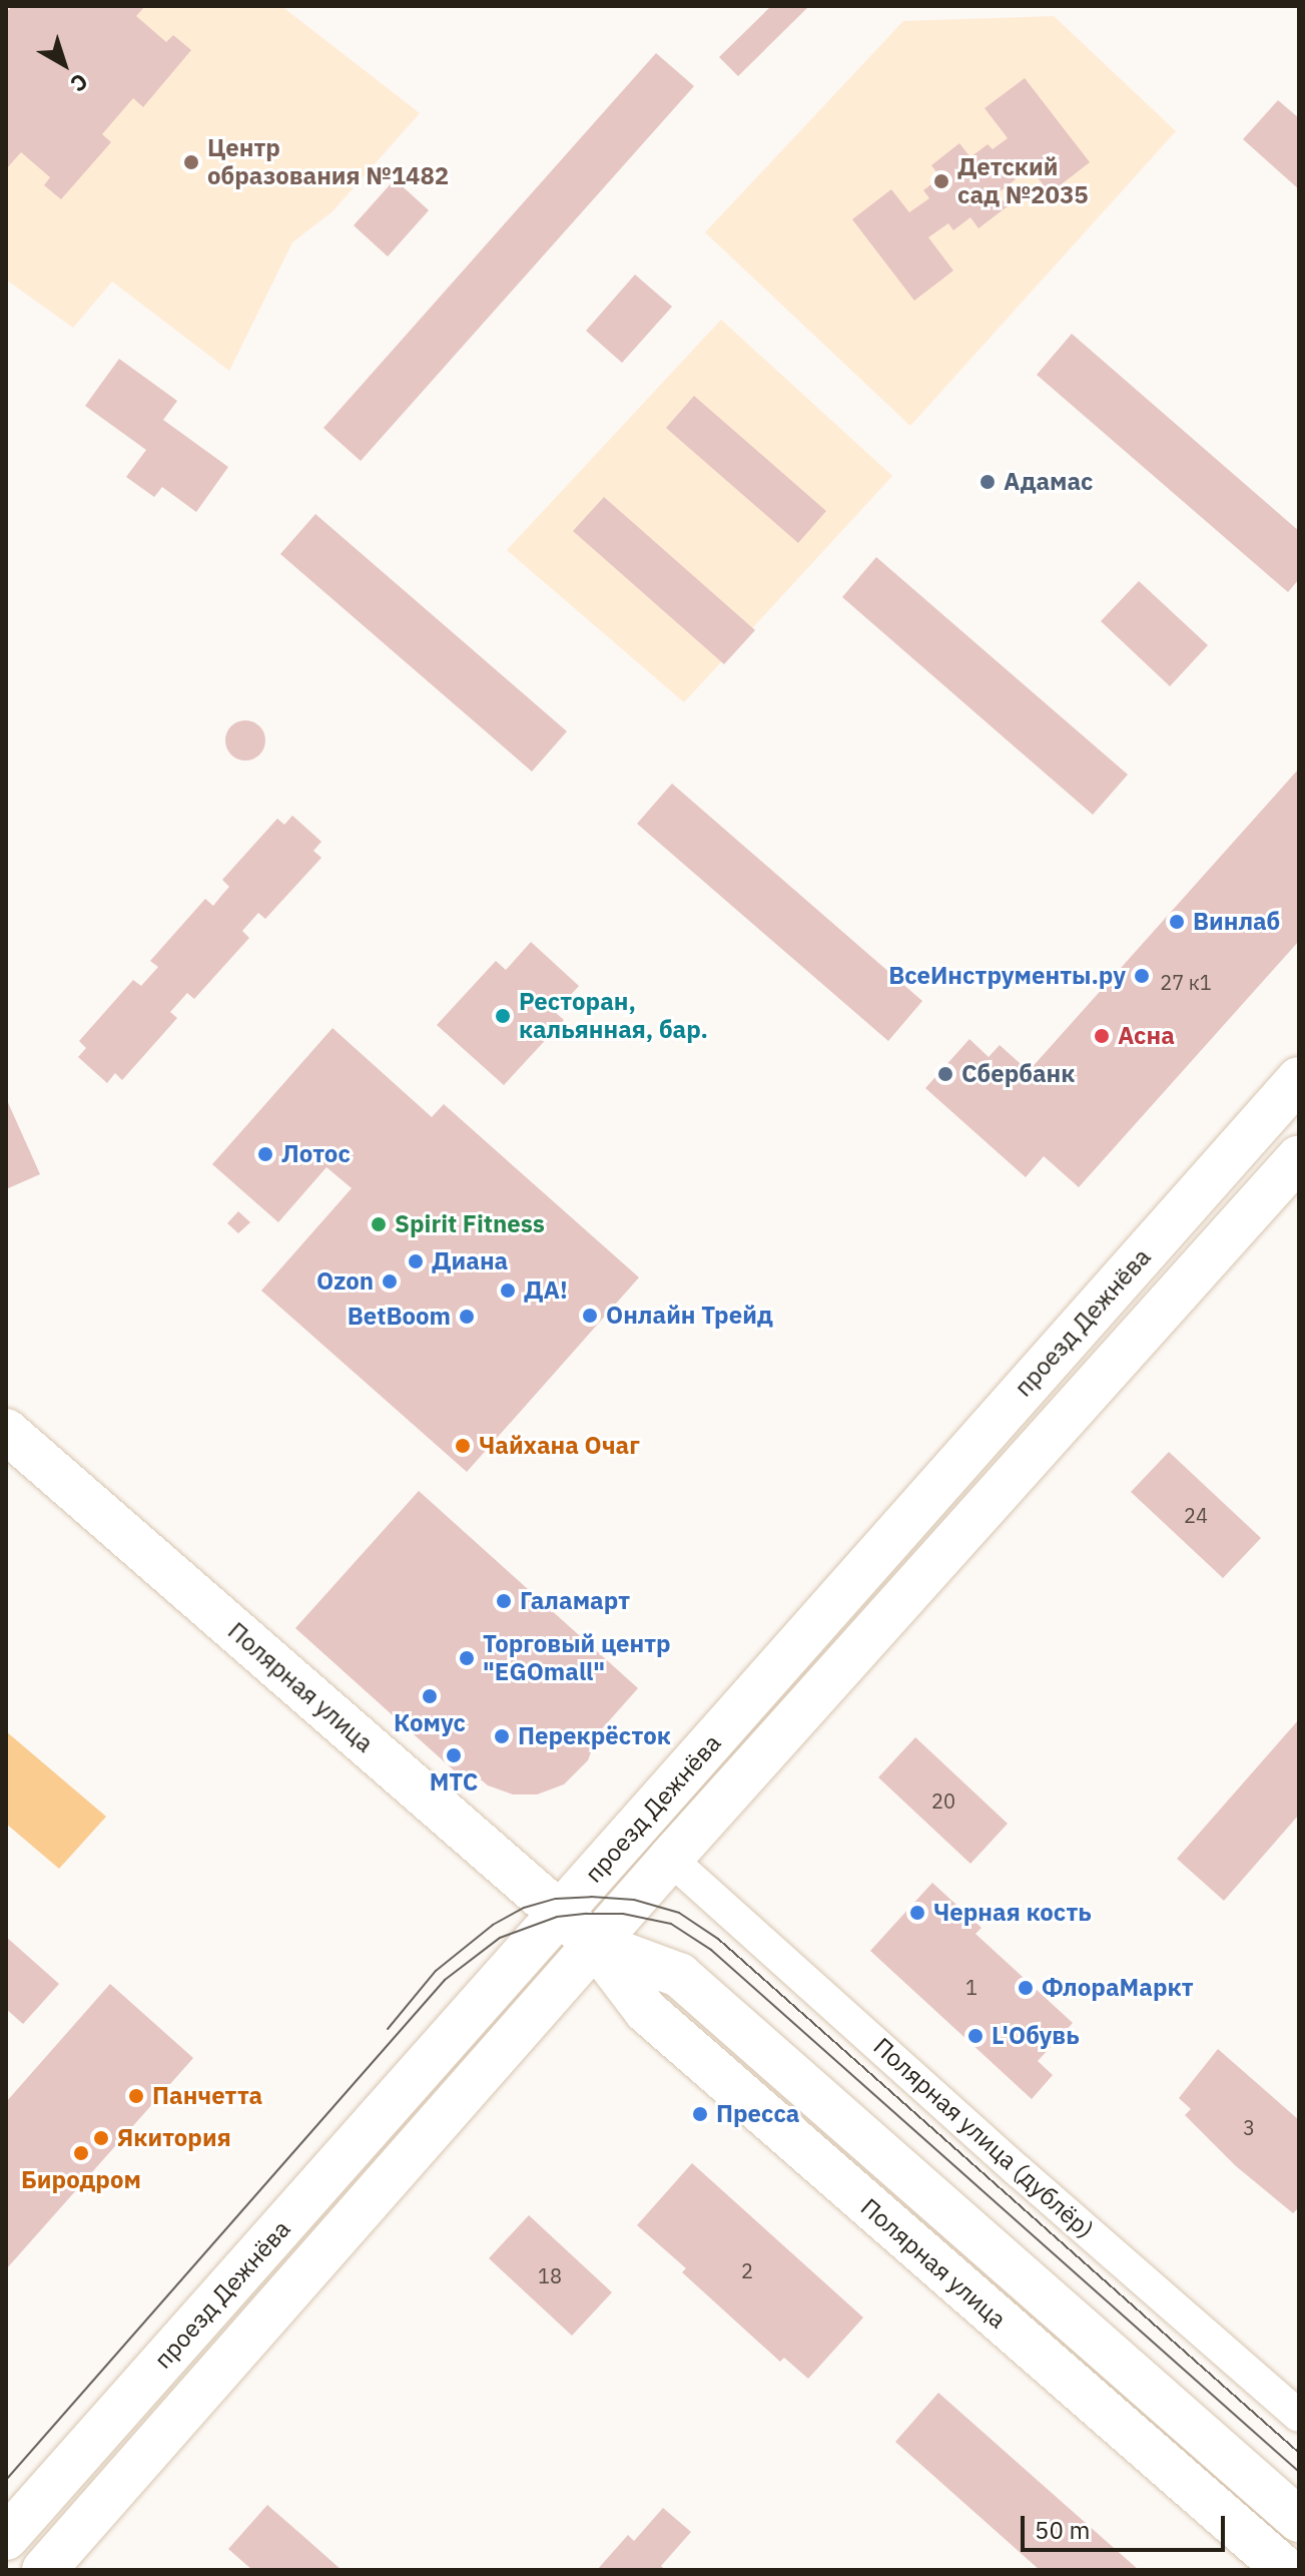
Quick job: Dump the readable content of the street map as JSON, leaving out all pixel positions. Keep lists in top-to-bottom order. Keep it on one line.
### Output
{"streets":{"main road":["проезд Дежнёва","Полярная улица"],"street":["Полярная улица (дублёр)"]},"crossings":[["проезд Дежнёва","Полярная улица"],["проезд Дежнёва","Полярная улица (дублёр)"]],"places":["Центр образования №1482","Детский сад №2035","Адамас","Винлаб","ВсеИнструменты.ру","Ресторан, кальянная, бар.","Асна","Сбербанк","Лотос","Spirit Fitness","Диана","Ozon","ДА!","Онлайн Трейд","BetBoom","Чайхана Очаг","Галамарт","Торговый центр \"EGOmall\"","Комус","Перекрёсток","МТС","Черная кость","ФлораМаркт","L'Обувь","Панчетта","Пресса","Якитория","Биродром"],"house_numbers":["27 к1","24","20","1","3","2","18"],"scale_bar":"50 m","north":"bottom right"}
